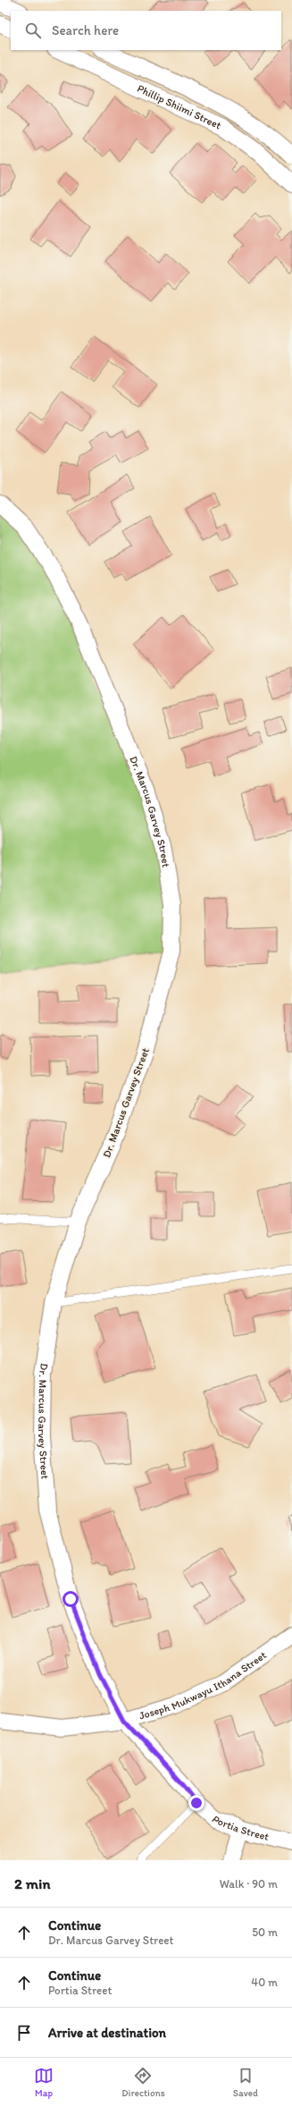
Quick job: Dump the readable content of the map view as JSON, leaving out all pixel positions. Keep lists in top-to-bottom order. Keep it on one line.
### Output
{"streets":{"street":["Phillip Shiimi Street","Dr. Marcus Garvey Street","Joseph Mukwayu Ithana Street","Portia Street"]},"crossings":[["Dr. Marcus Garvey Street","Joseph Mukwayu Ithana Street"],["Dr. Marcus Garvey Street","Portia Street"],["Joseph Mukwayu Ithana Street","Portia Street"]],"page":{"search":"Search here","heading":["2 min","Walk · 90 m"],"list":[["Continue","Dr. Marcus Garvey Street","50 m"],["Continue","Portia Street","40 m"],"Arrive at destination"],"nav":["Map","Directions","Saved"]}}
